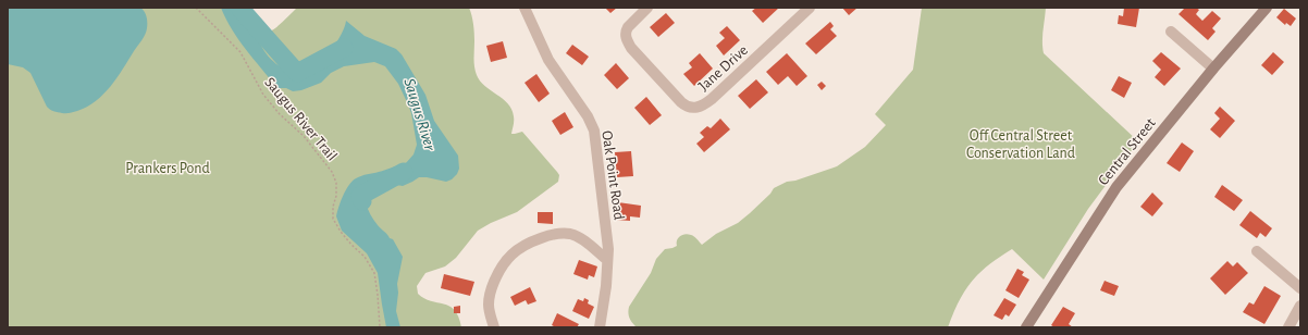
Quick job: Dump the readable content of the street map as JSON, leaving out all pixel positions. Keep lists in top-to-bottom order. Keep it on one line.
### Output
{"streets":{"street":["Jane Drive","Central Street","Oak Point Road"],"path":["Saugus River Trail"]},"water":["Saugus River"],"parks":["Off Central Street Conservation Land","Prankers Pond"]}
